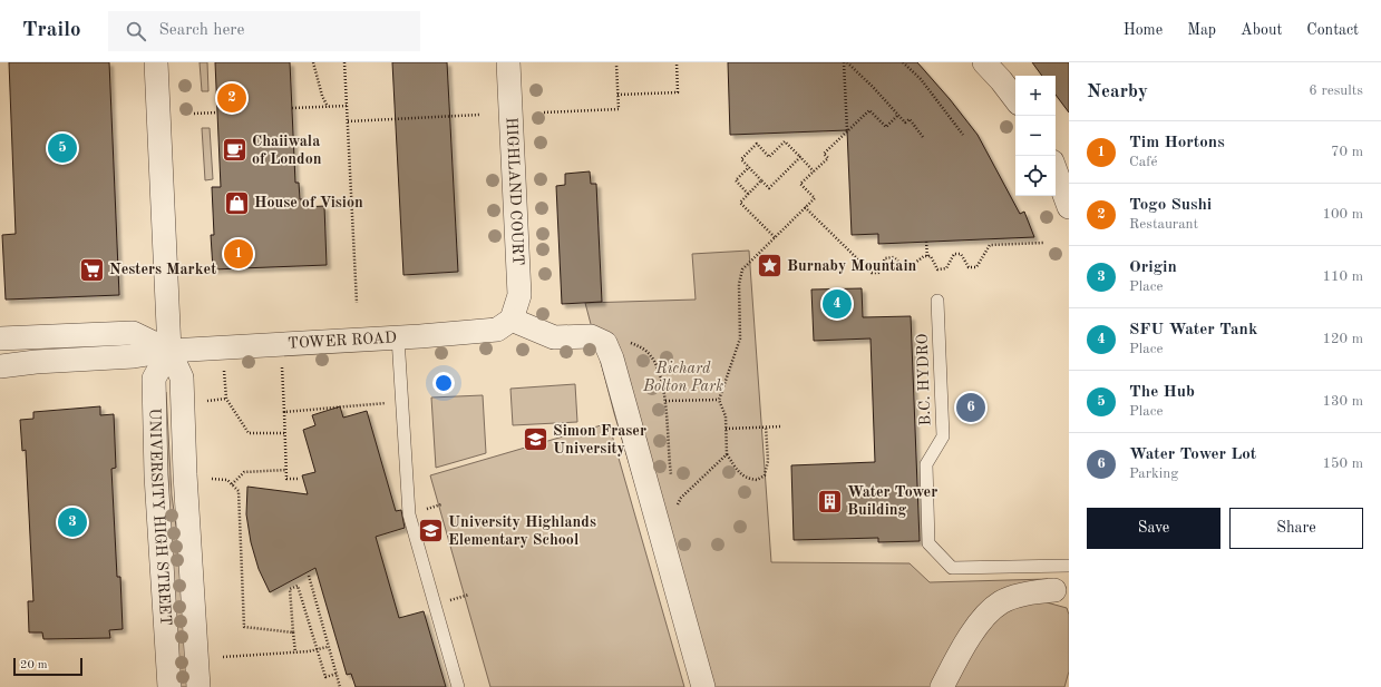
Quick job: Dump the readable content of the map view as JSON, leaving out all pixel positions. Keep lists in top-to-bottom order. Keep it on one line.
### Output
{"streets":{"street":["HIGHLAND COURT","TOWER ROAD","UNIVERSITY HIGH STREET"],"lane":["B.C. HYDRO"]},"crossings":[["HIGHLAND COURT","TOWER ROAD"],["TOWER ROAD","UNIVERSITY HIGH STREET"]],"parks":["Richard Bolton Park"],"places":{"cafe":["Chaiiwala of London"],"shop":["House of Vision"],"place":["Burnaby Mountain"],"supermarket":["Nesters Market"],"school or university":["Simon Fraser University","University Highlands Elementary School"],"building":["Water Tower Building"]},"scale_bar":"20 m","page":{"header":"Trailo","search":"Search here","nav":["Home","Map","About","Contact"],"heading":["Nearby","6 results"],"map_buttons":["+","−"],"pins":["2","5","1","4","6","3"],"list":[{"mark":"1","name":"Tim Hortons","note":"Café","value":"70 m"},{"mark":"2","name":"Togo Sushi","note":"Restaurant","value":"100 m"},{"mark":"3","name":"Origin","note":"Place","value":"110 m"},{"mark":"4","name":"SFU Water Tank","note":"Place","value":"120 m"},{"mark":"5","name":"The Hub","note":"Place","value":"130 m"},{"mark":"6","name":"Water Tower Lot","note":"Parking","value":"150 m"}],"buttons":["Save","Share"],"scale":"20 m"}}
